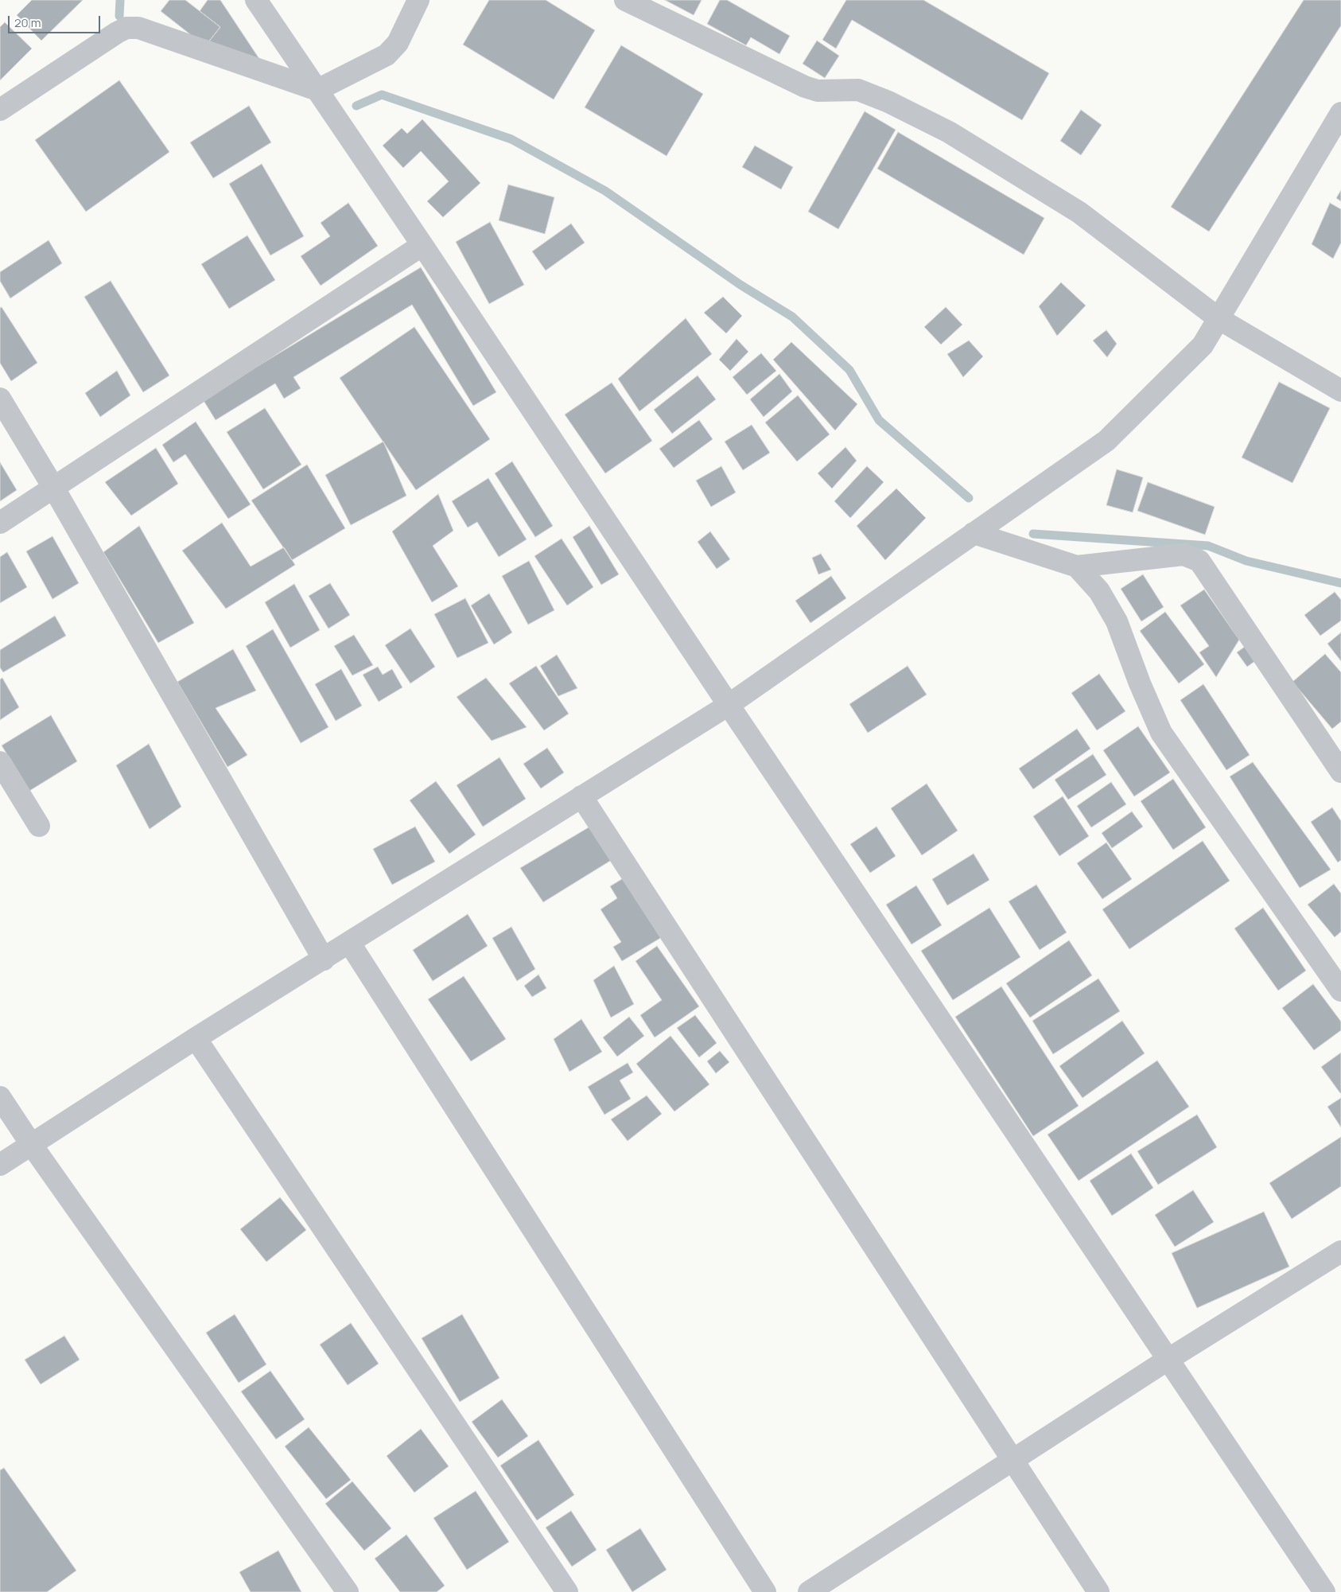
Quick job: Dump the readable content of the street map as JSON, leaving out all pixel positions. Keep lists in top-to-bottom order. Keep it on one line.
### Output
{"scale_bar":"20 m"}
